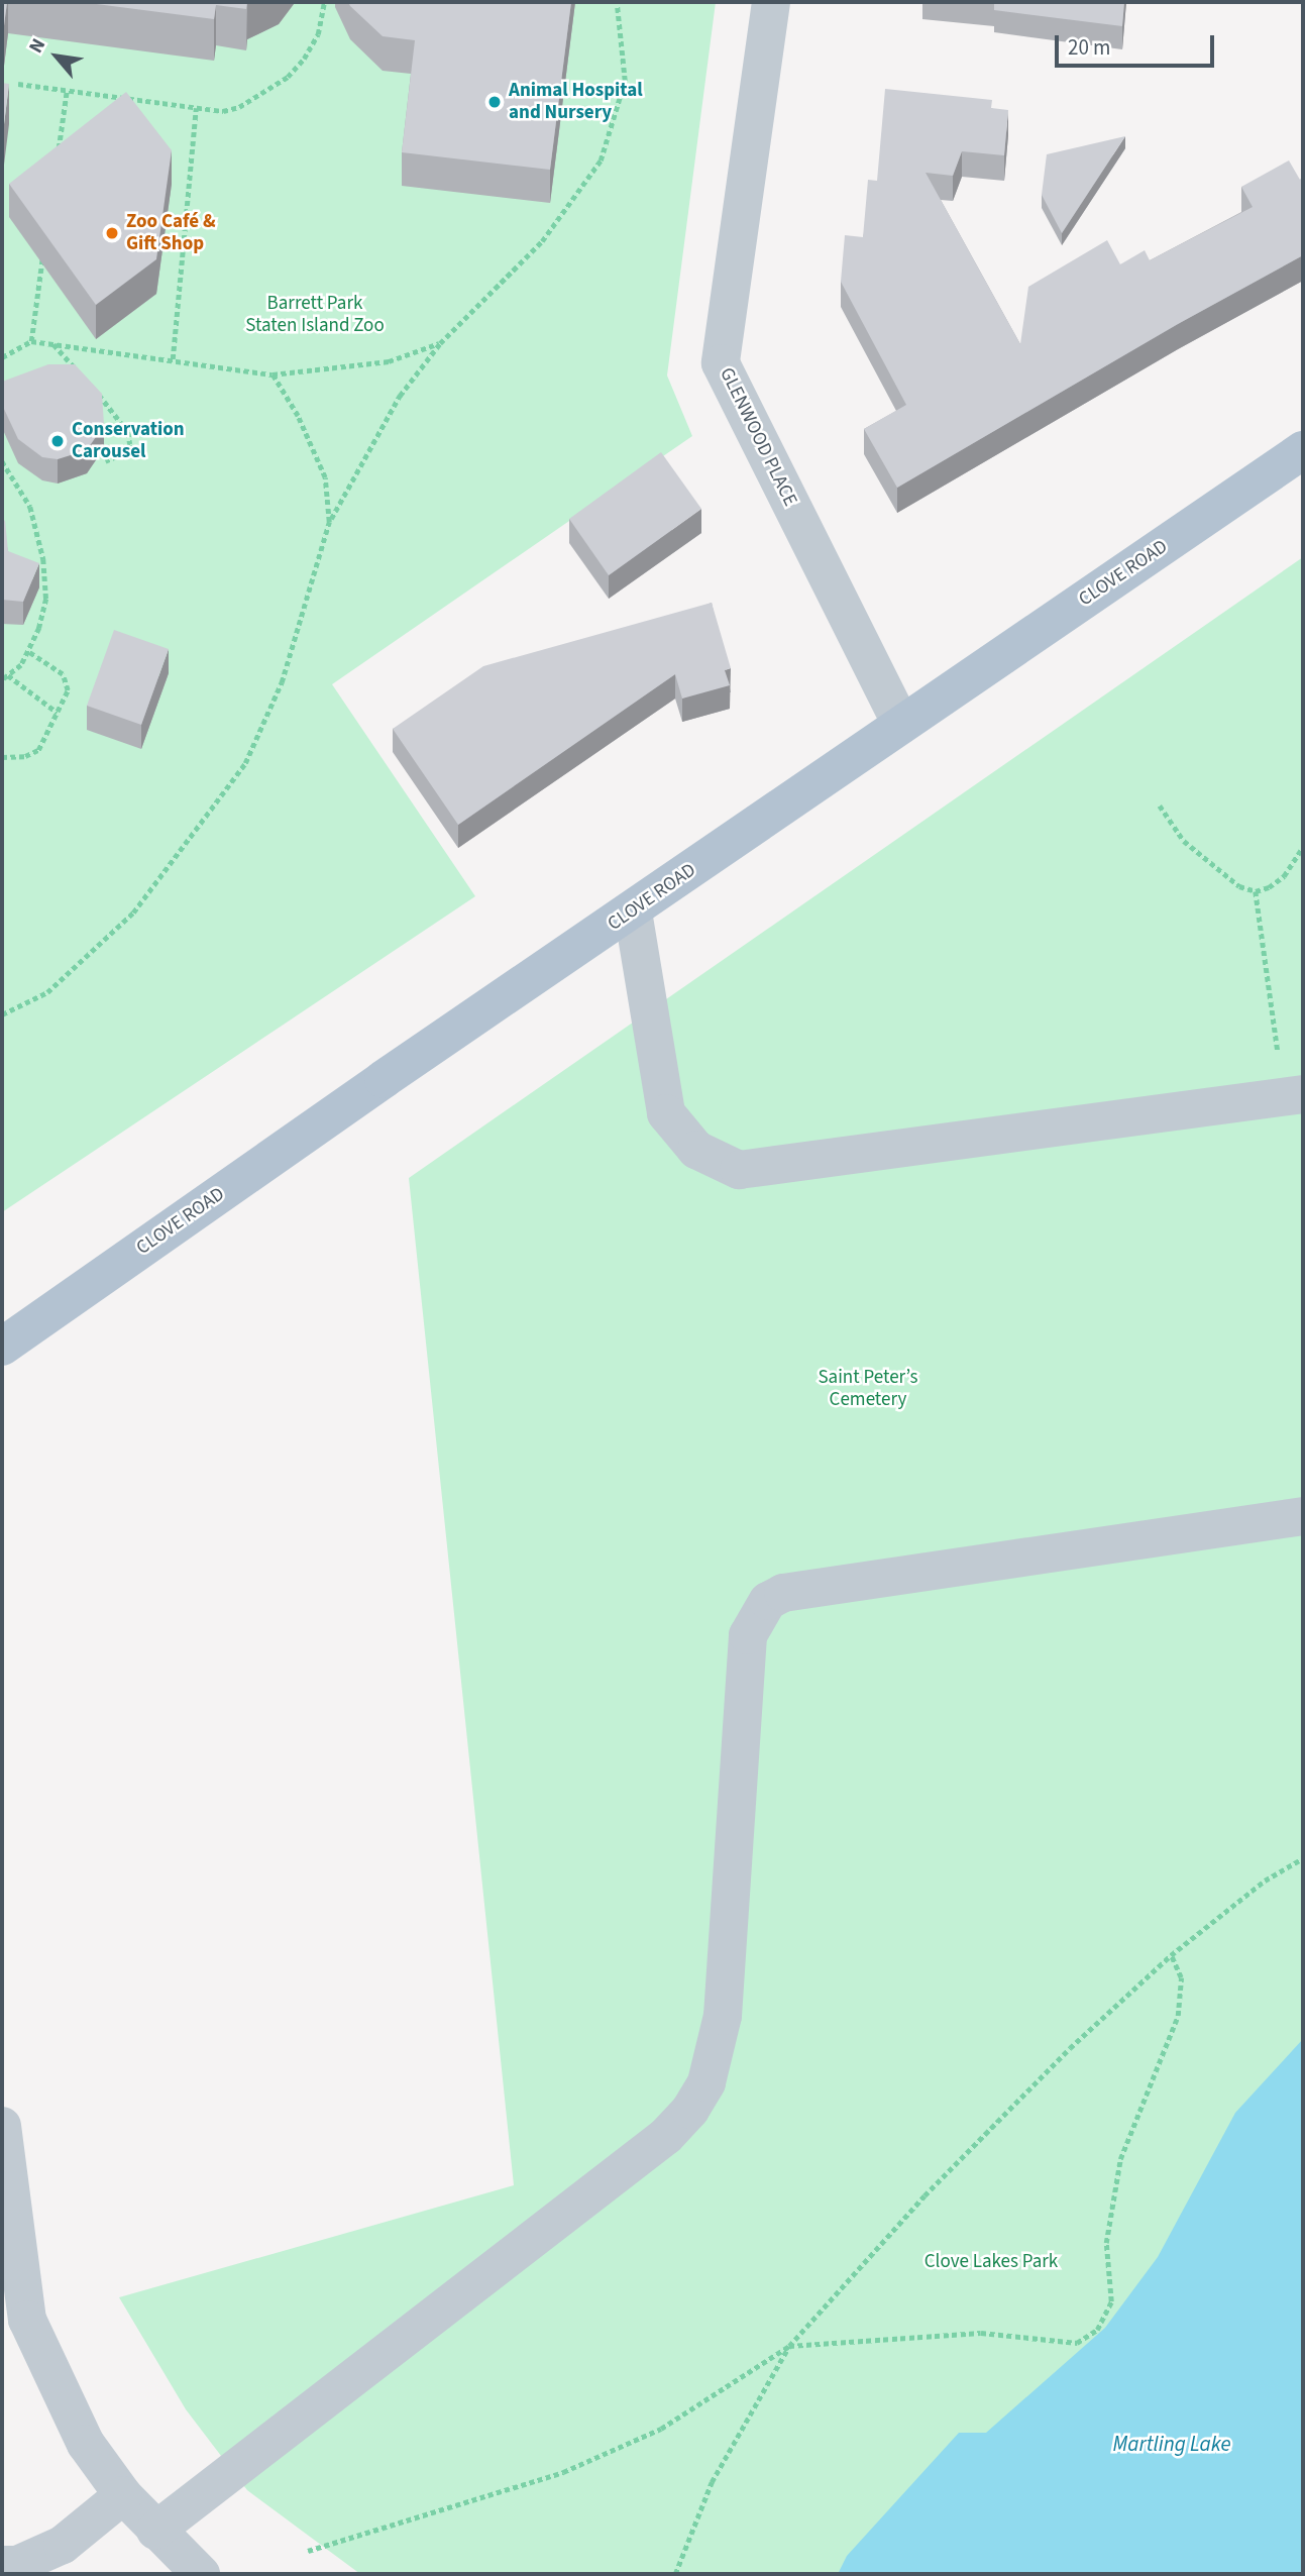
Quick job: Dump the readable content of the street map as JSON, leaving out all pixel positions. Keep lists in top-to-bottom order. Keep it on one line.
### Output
{"streets":{"main road":["CLOVE ROAD"],"street":["GLENWOOD PLACE"]},"crossings":[["GLENWOOD PLACE","CLOVE ROAD"]],"water":["Martling Lake"],"parks":["Barrett Park Staten Island Zoo","Saint Peter’s Cemetery","Clove Lakes Park"],"places":["Animal Hospital and Nursery","Zoo Café & Gift Shop","Conservation Carousel"],"scale_bar":"20 m","north":"top left"}
